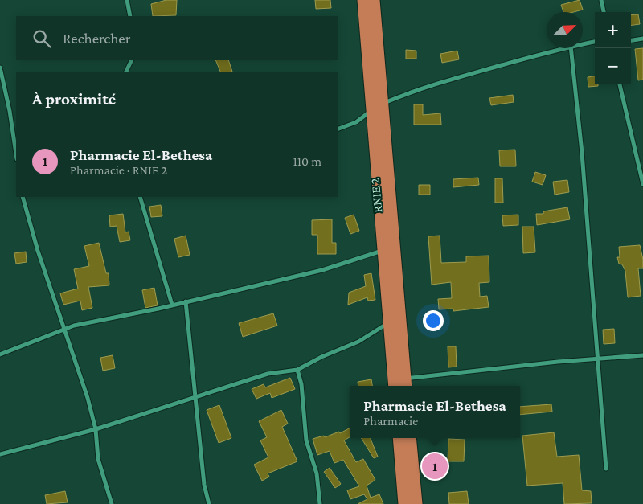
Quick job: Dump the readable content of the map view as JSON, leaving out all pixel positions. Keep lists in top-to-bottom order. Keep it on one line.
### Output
{"streets":{"highway":["RNIE 2"]},"north":"top right","page":{"map_buttons":["+","−"],"search":"Rechercher","heading":"À proximité","list":[{"mark":"1","name":"Pharmacie El-Bethesa","note":"Pharmacie · RNIE 2","value":"110 m"}],"popup":["Pharmacie El-Bethesa","Pharmacie"],"pins":"1"}}
